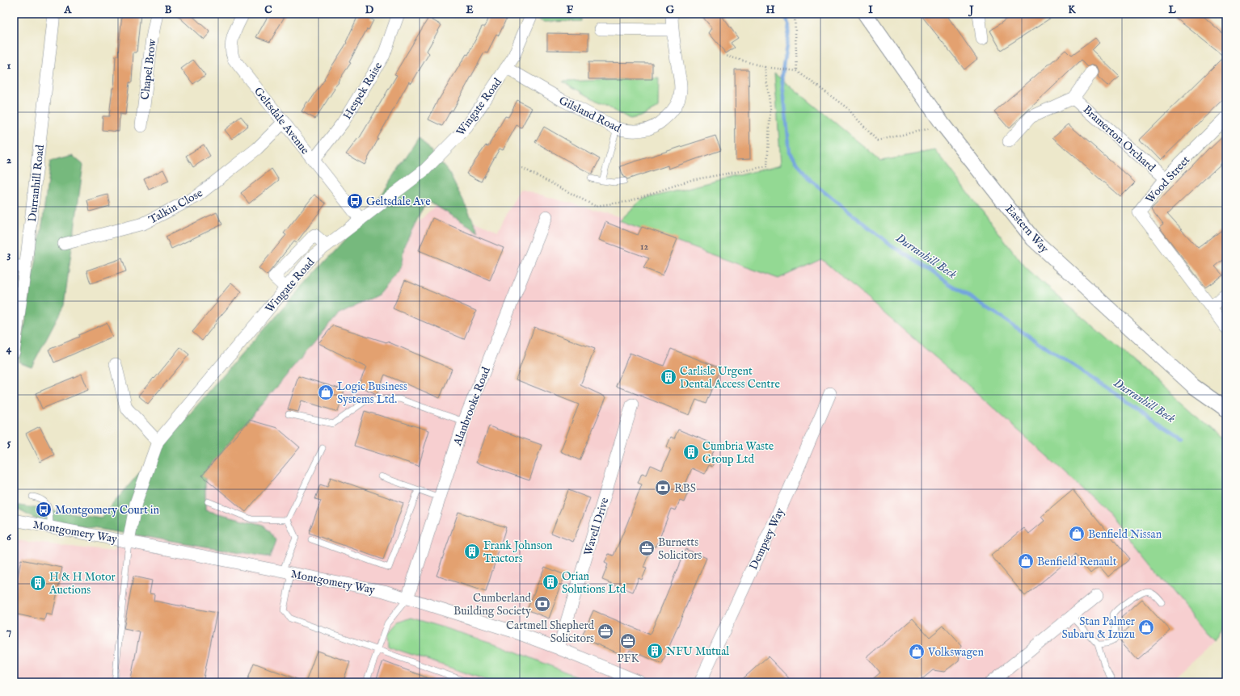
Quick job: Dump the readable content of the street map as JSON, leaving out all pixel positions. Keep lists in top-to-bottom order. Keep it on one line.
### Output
{"streets":{"street":["Chapel Brow","Hespek Raise","Wingate Road","Gilsland Road","Geltsdale Avenue","Bramerton Orchard","Wood Street","Durranhill Road","Talkin Close","Eastern Way","Alanbrooke Road","Wavell Drive","Montgomery Way","Dempsey Way"]},"crossings":[["Hespek Raise","Geltsdale Avenue"],["Wingate Road","Gilsland Road"],["Wingate Road","Geltsdale Avenue"],["Wingate Road","Montgomery Way"],["Geltsdale Avenue","Talkin Close"],["Bramerton Orchard","Wood Street"],["Alanbrooke Road","Montgomery Way"],["Wavell Drive","Montgomery Way"]],"water":["Durranhill Beck"],"places":{"bus stop":["Geltsdale Ave","Montgomery Court in"],"building":["Carlisle Urgent Dental Access Centre","Cumbria Waste Group Ltd","Frank Johnson Tractors","Orian Solutions Ltd","H & H Motor Auctions","NFU Mutual"],"shop":["Logic Business Systems Ltd.","Benfield Nissan","Benfield Renault","Stan Palmer Subaru & Izuzu","Volkswagen"],"bank":["RBS","Cumberland Building Society"],"office":["Burnetts Solicitors","Cartmell Shepherd Solicitors","PFK"]},"house_numbers":["12"],"grid":{"columns":["A","B","C","D","E","F","G","H","I","J","K","L"],"rows":["1","2","3","4","5","6","7"]}}
